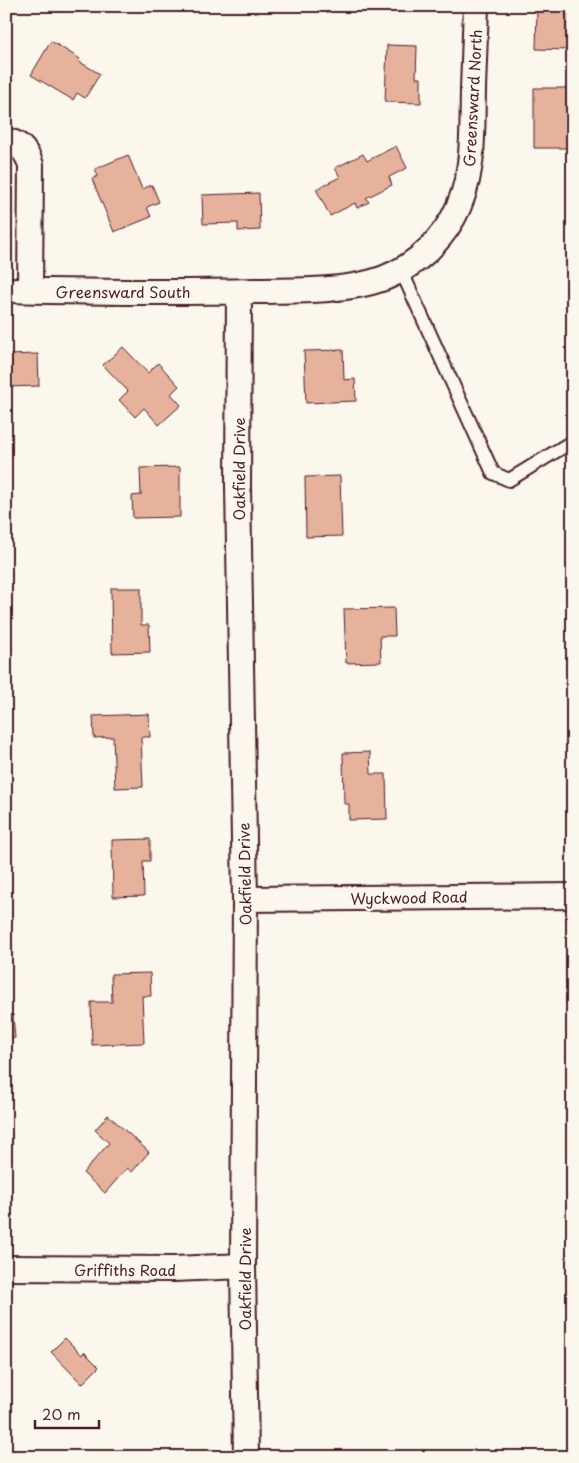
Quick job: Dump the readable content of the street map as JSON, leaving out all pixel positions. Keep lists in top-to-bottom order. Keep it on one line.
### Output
{"streets":{"street":["Greensward North","Greensward South","Oakfield Drive","Wyckwood Road","Griffiths Road"]},"crossings":[["Greensward North","Greensward South"],["Greensward North","Oakfield Drive"],["Greensward South","Oakfield Drive"],["Oakfield Drive","Wyckwood Road"],["Oakfield Drive","Griffiths Road"]],"scale_bar":"20 m"}
